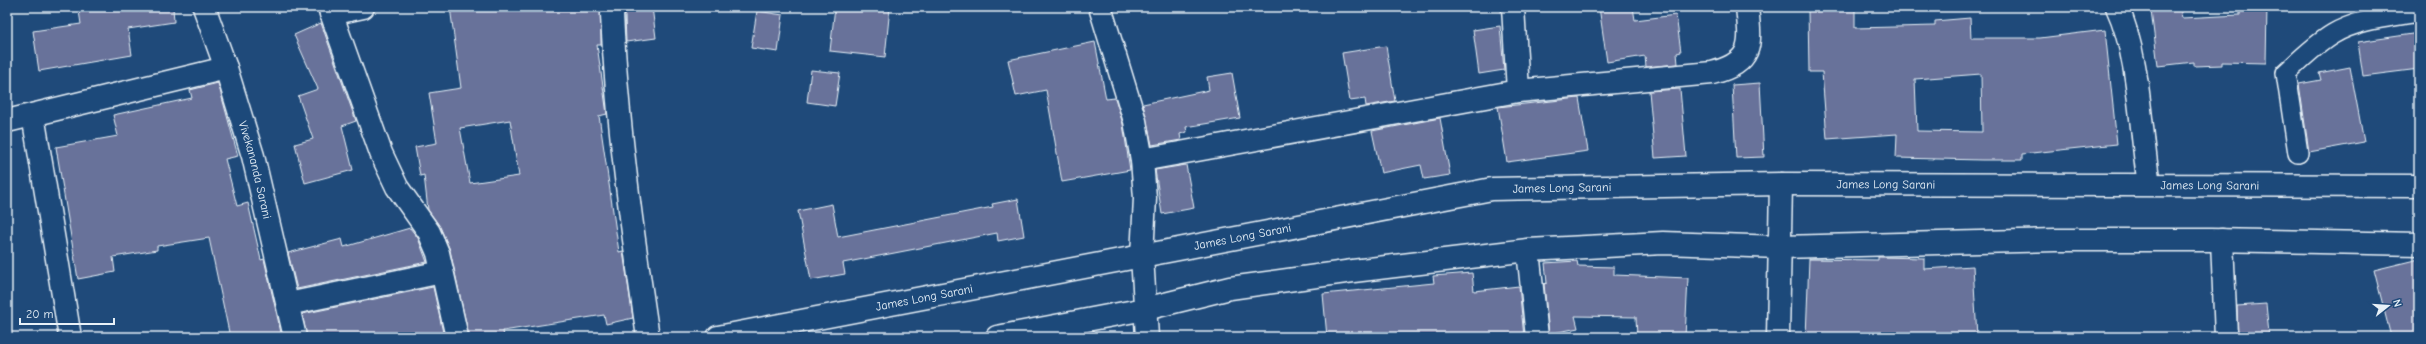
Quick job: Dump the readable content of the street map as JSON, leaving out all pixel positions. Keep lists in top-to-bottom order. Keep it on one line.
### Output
{"streets":{"street":["Vivekananda Sarani","James Long Sarani"]},"scale_bar":"20 m","north":"right"}
